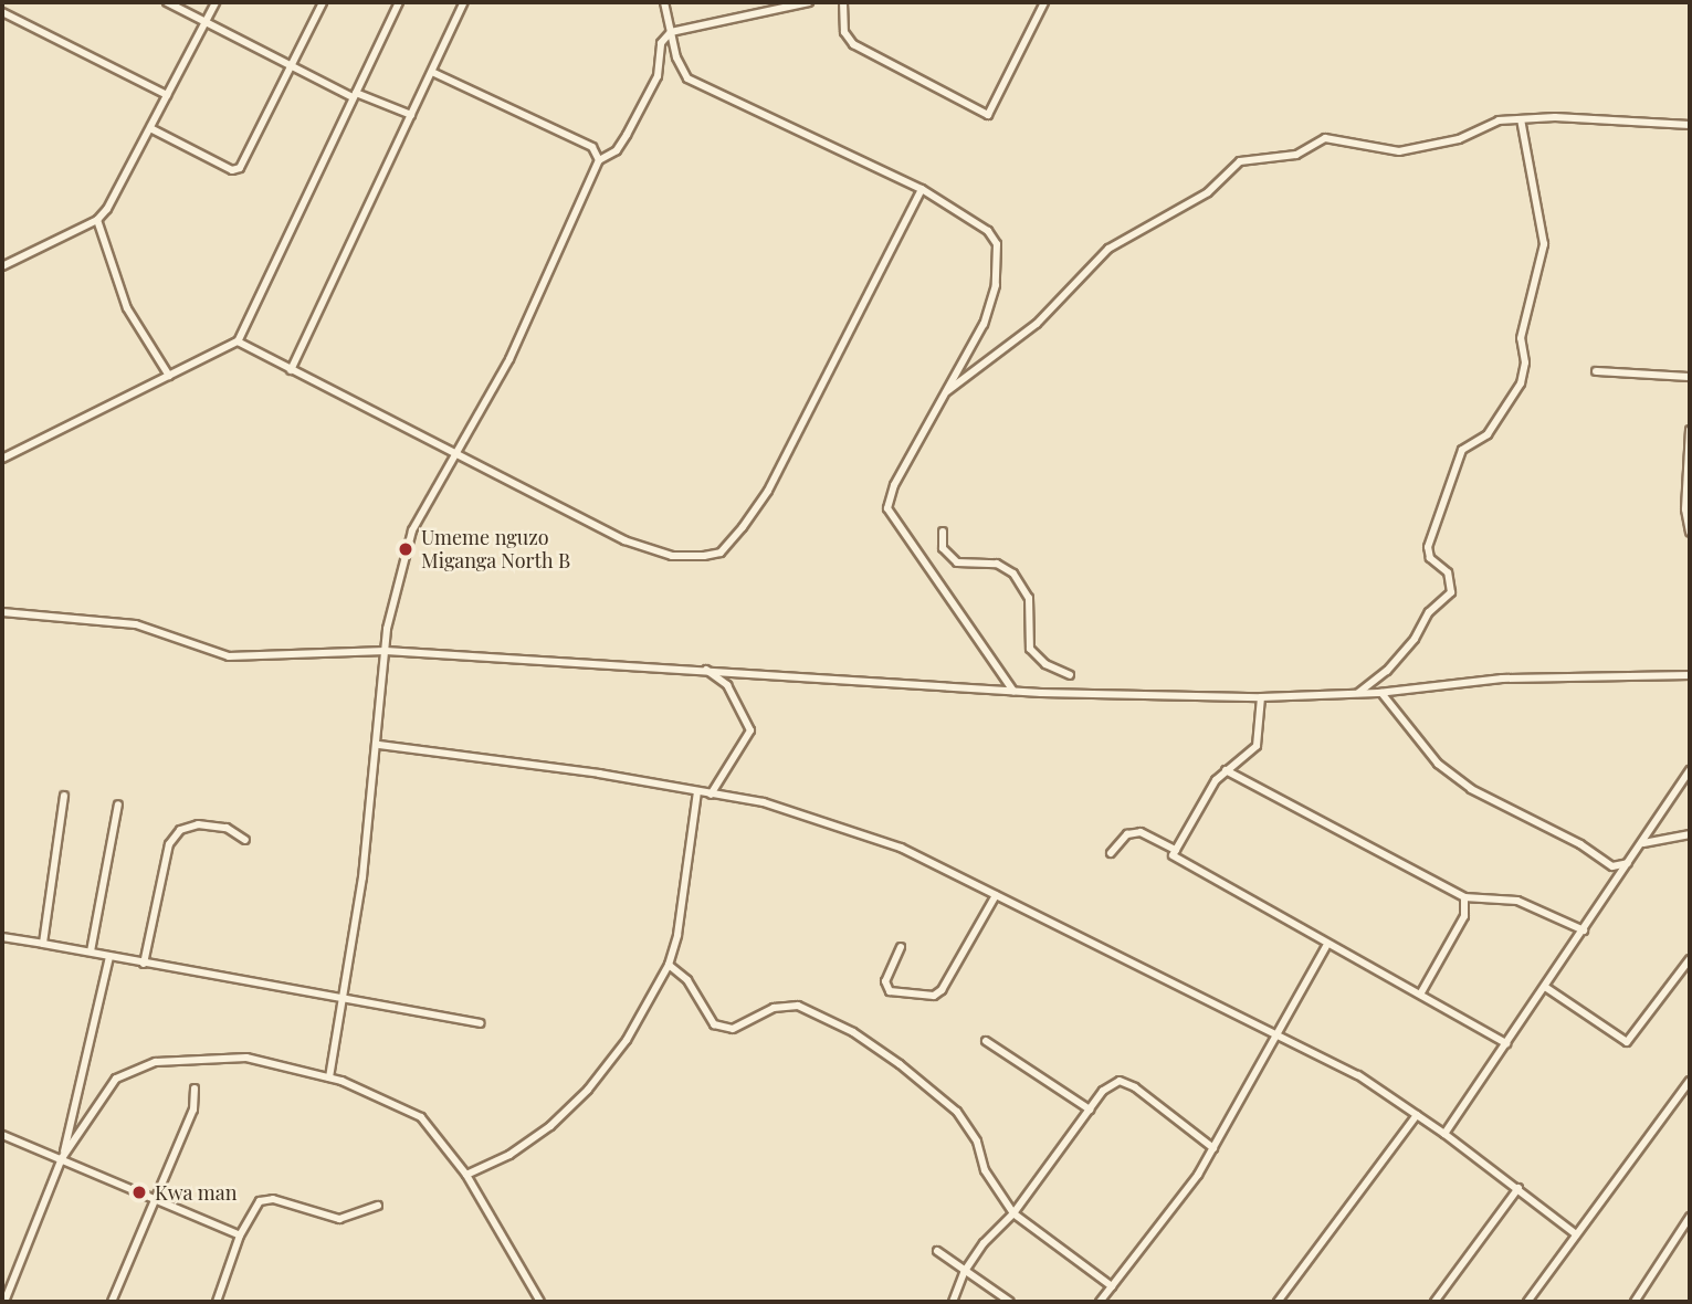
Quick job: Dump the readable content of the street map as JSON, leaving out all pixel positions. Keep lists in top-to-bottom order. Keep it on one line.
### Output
{"places":["Umeme nguzo Miganga North B","Kwa man"]}
